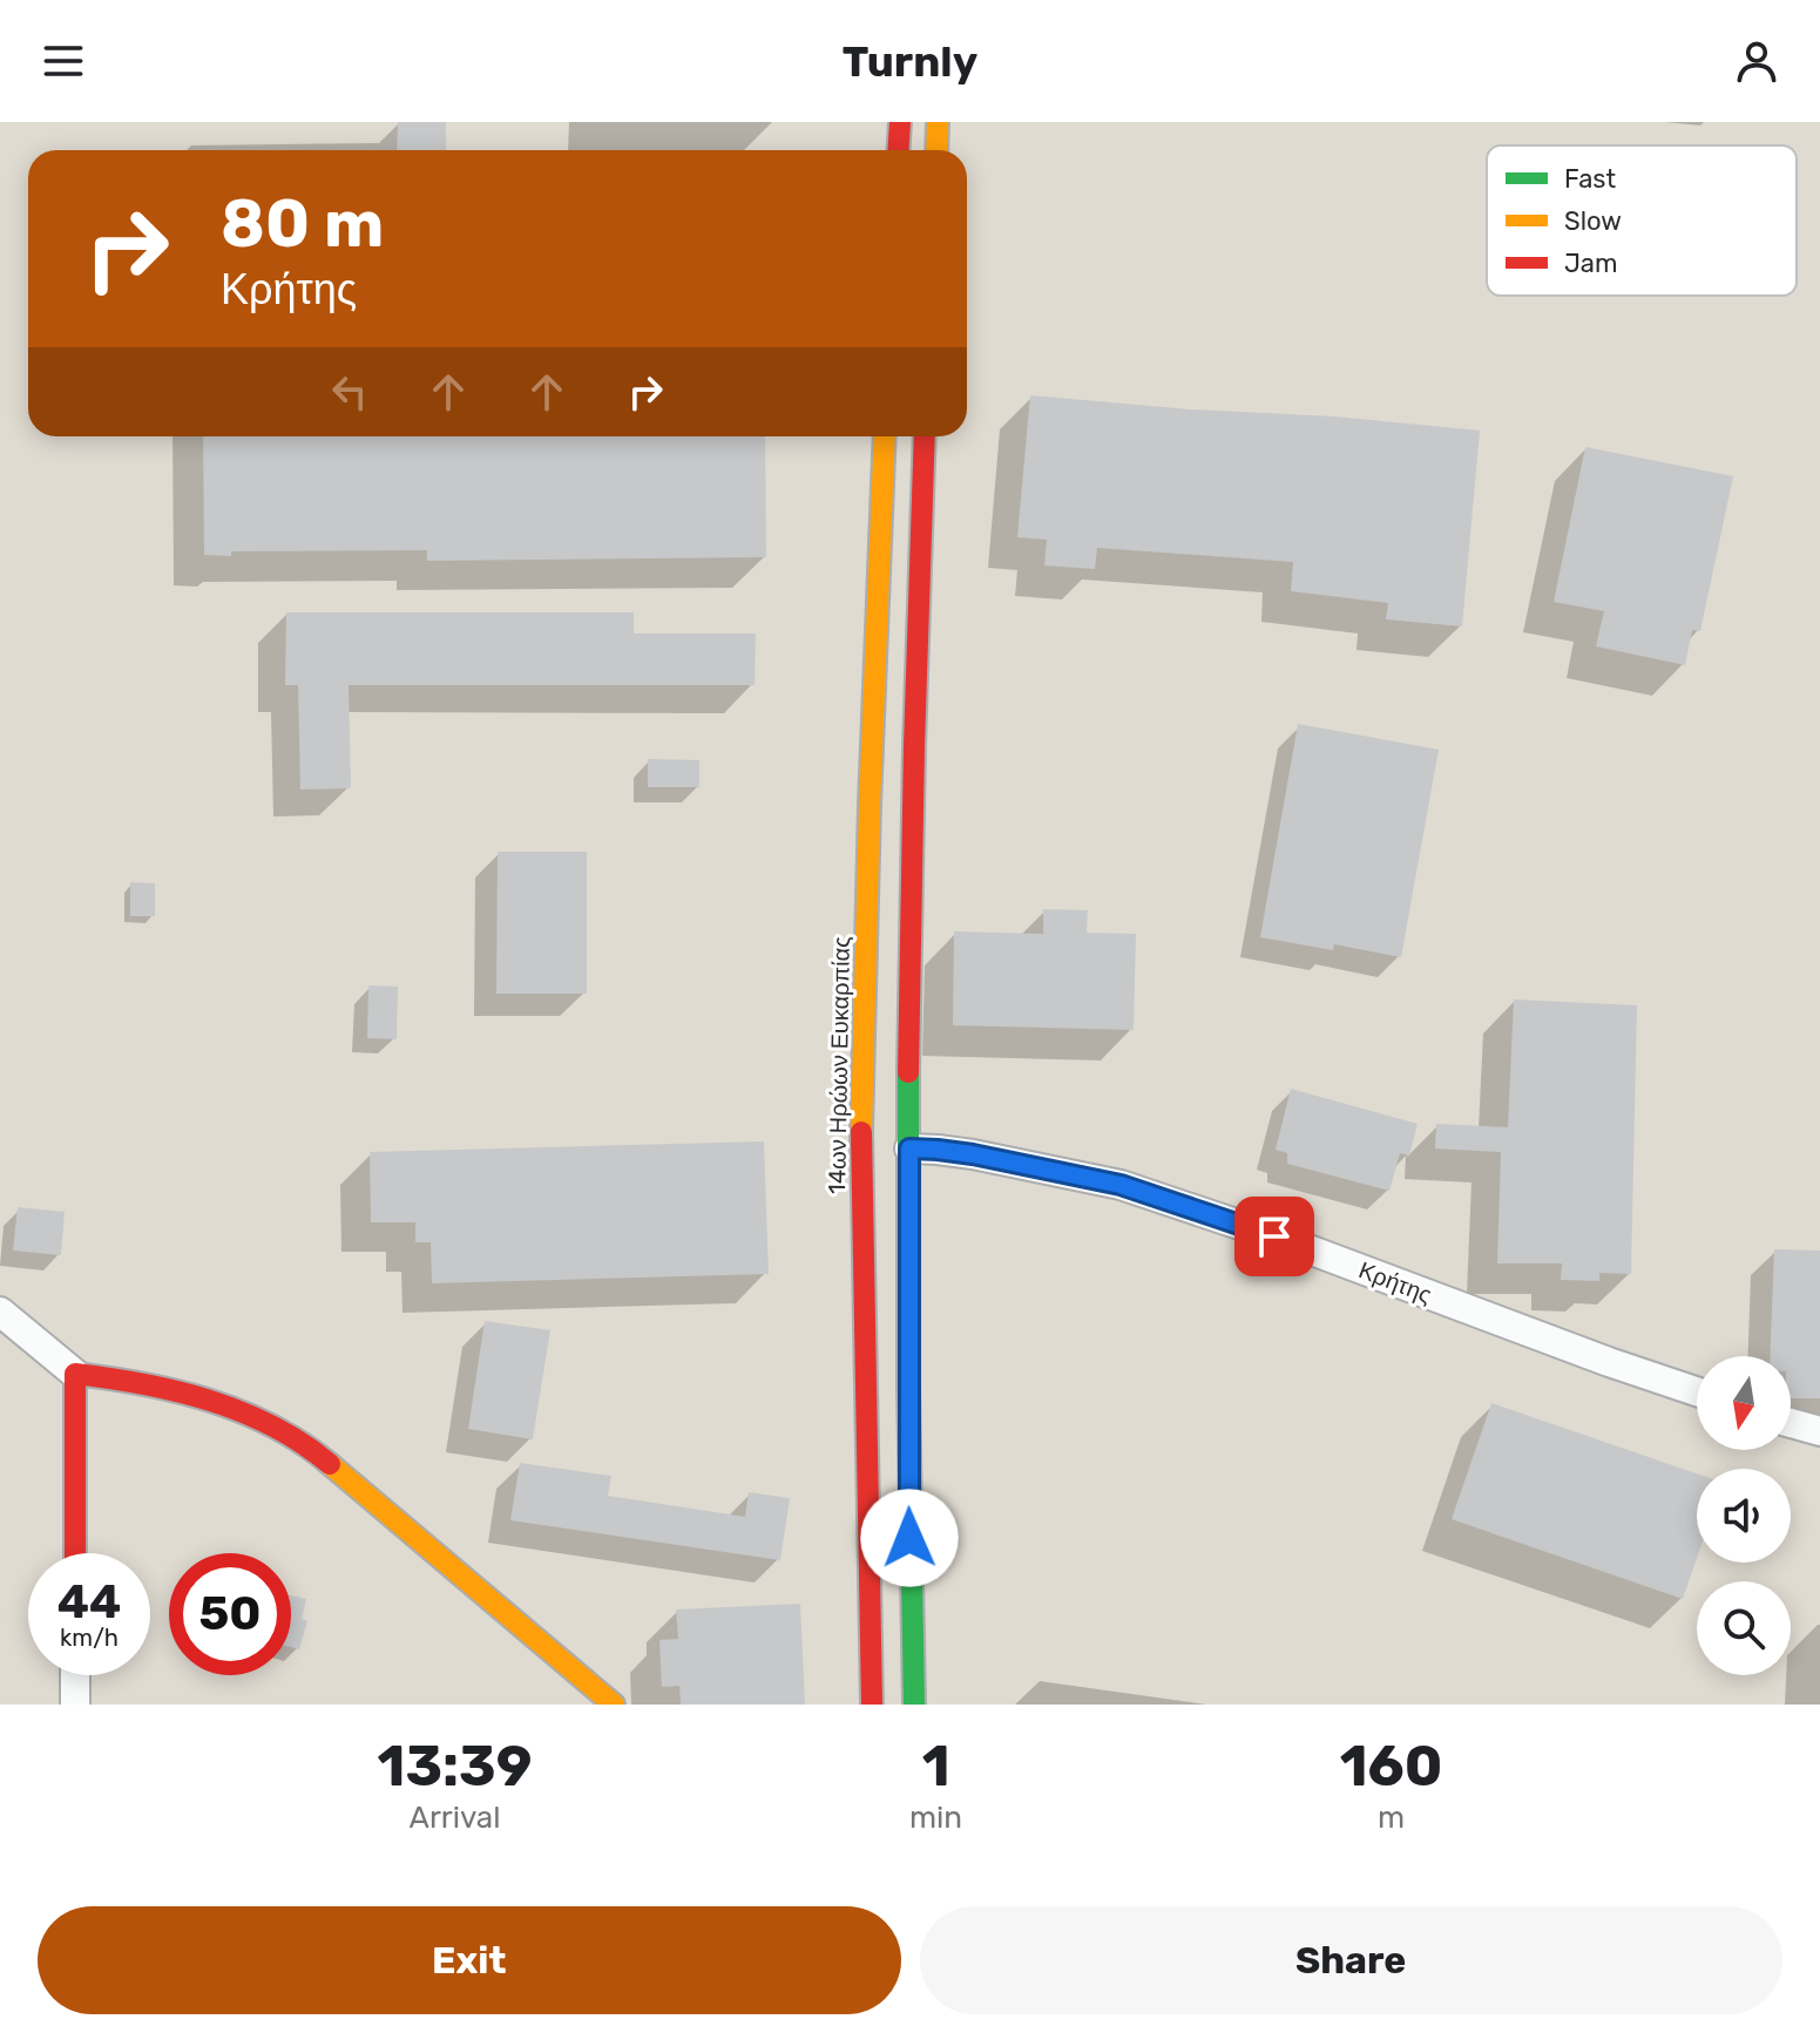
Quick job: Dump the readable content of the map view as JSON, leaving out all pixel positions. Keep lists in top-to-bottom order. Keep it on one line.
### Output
{"streets":{"main road":["14ων Ηρώων Ευκαρπίας"],"street":["Κρήτης"]},"legend":["Fast","Slow","Jam"],"north":"bottom","page":{"header":"Turnly","turn":["80 m","Κρήτης"],"speed":"44 km/h","limit":"50","eta":["13:39","Arrival","1","min","160","m"],"buttons":["Exit","Share"]}}
